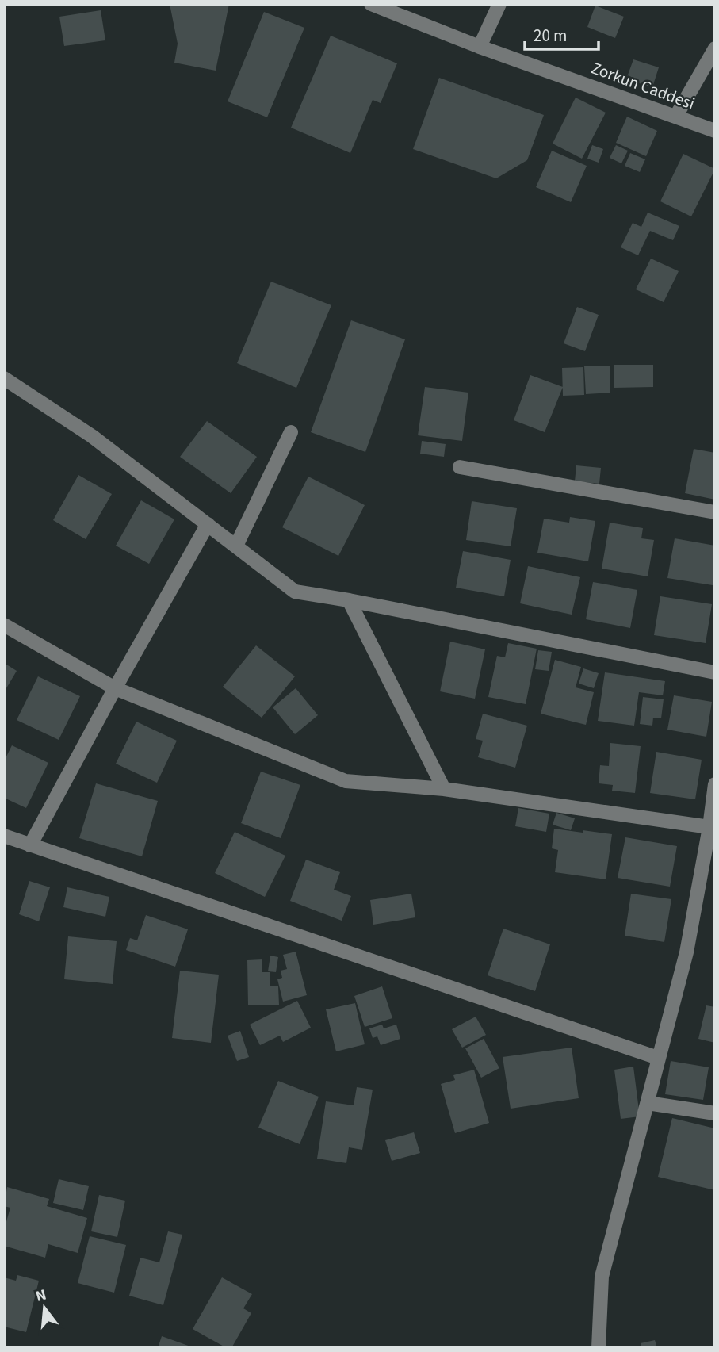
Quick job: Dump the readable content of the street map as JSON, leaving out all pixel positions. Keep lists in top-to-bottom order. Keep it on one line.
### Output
{"streets":{"street":["Zorkun Caddesi"]},"scale_bar":"20 m","north":"top"}
